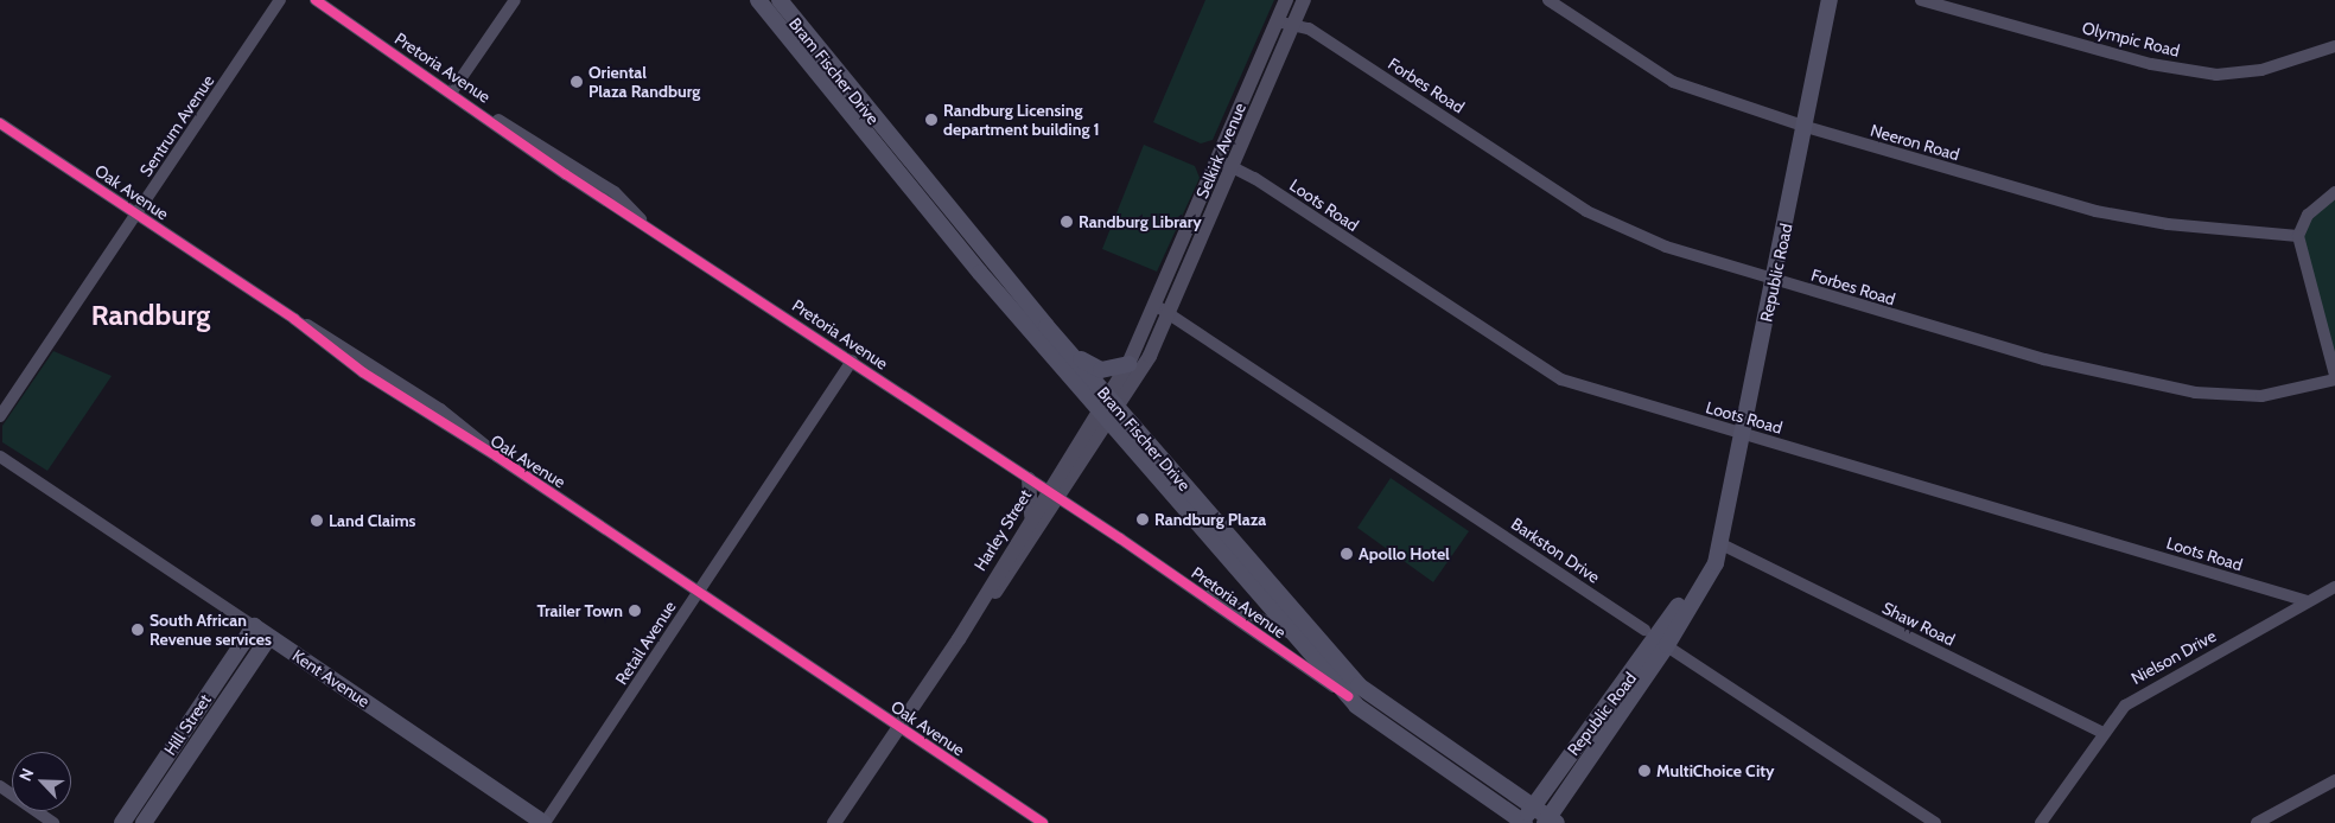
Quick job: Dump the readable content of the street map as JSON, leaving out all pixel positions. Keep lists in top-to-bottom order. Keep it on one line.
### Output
{"streets":{"main road":["Bram Fischer Drive","Republic Road","Kent Avenue","Hill Street"],"street":["Olympic Road","Pretoria Avenue","Forbes Road","Sentrum Avenue","Neeron Road","Selkirk Avenue","Oak Avenue","Loots Road","Harley Street","Barkston Drive","Shaw Road","Retail Avenue","Nielson Drive"]},"crossings":[["Pretoria Avenue","Bram Fischer Drive"],["Pretoria Avenue","Harley Street"],["Pretoria Avenue","Retail Avenue"],["Bram Fischer Drive","Selkirk Avenue"],["Bram Fischer Drive","Republic Road"],["Bram Fischer Drive","Harley Street"],["Forbes Road","Selkirk Avenue"],["Forbes Road","Republic Road"],["Sentrum Avenue","Oak Avenue"],["Neeron Road","Republic Road"],["Selkirk Avenue","Loots Road"],["Selkirk Avenue","Harley Street"],["Selkirk Avenue","Barkston Drive"],["Oak Avenue","Harley Street"],["Oak Avenue","Retail Avenue"],["Loots Road","Republic Road"],["Loots Road","Nielson Drive"],["Republic Road","Barkston Drive"],["Republic Road","Shaw Road"],["Shaw Road","Nielson Drive"],["Retail Avenue","Kent Avenue"],["Kent Avenue","Hill Street"]],"districts":["Randburg"],"places":["Oriental Plaza Randburg","Randburg Licensing department building 1","Randburg Library","Randburg Plaza","Land Claims","Apollo Hotel","Trailer Town","South African Revenue services","MultiChoice City"],"north":"top left"}
